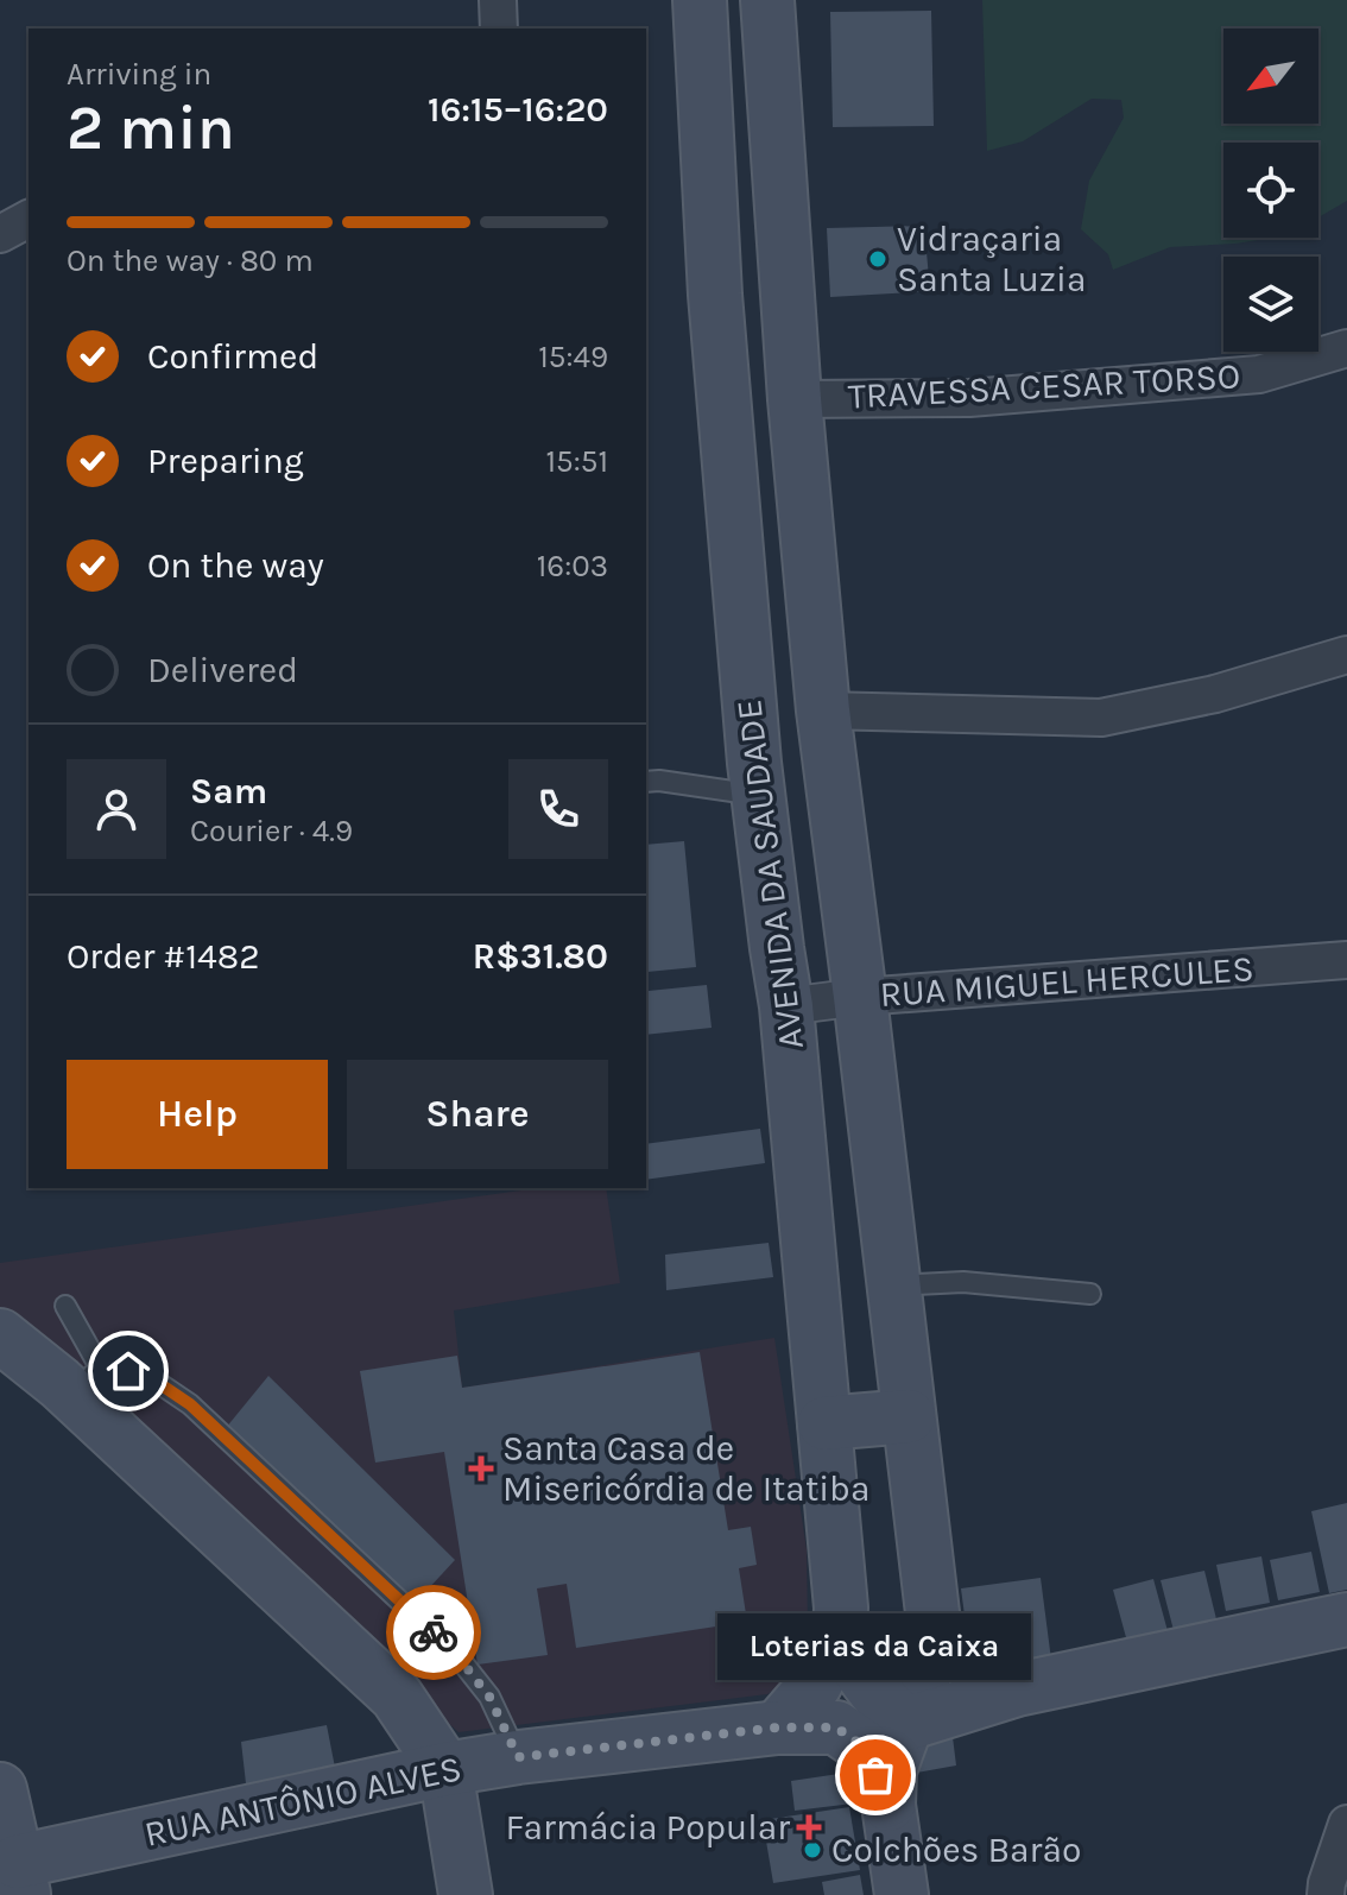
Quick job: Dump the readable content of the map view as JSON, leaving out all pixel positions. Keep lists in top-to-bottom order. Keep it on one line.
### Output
{"streets":{"main road":["AVENIDA DA SAUDADE","RUA ANTÔNIO ALVES"],"street":["TRAVESSA CESAR TORSO","RUA MIGUEL HERCULES"]},"crossings":[["TRAVESSA CESAR TORSO","AVENIDA DA SAUDADE"],["AVENIDA DA SAUDADE","RUA MIGUEL HERCULES"],["AVENIDA DA SAUDADE","RUA ANTÔNIO ALVES"]],"places":{"other":["Vidraçaria Santa Luzia","Loterias da Caixa","Colchões Barão"],"health":["Santa Casa de Misericórdia de Itatiba","Farmácia Popular"]},"north":"bottom left","page":{"heading":["2 min","Arriving in","16:15–16:20"],"panel":["Sam","Courier · 4.9","Order #1482","R$31.80"],"bar":"On the way · 80 m","list":[["Confirmed","15:49"],["Preparing","15:51"],["On the way","16:03"],"Delivered"],"buttons":["Help","Share"],"bubble":"Loterias da Caixa"}}
